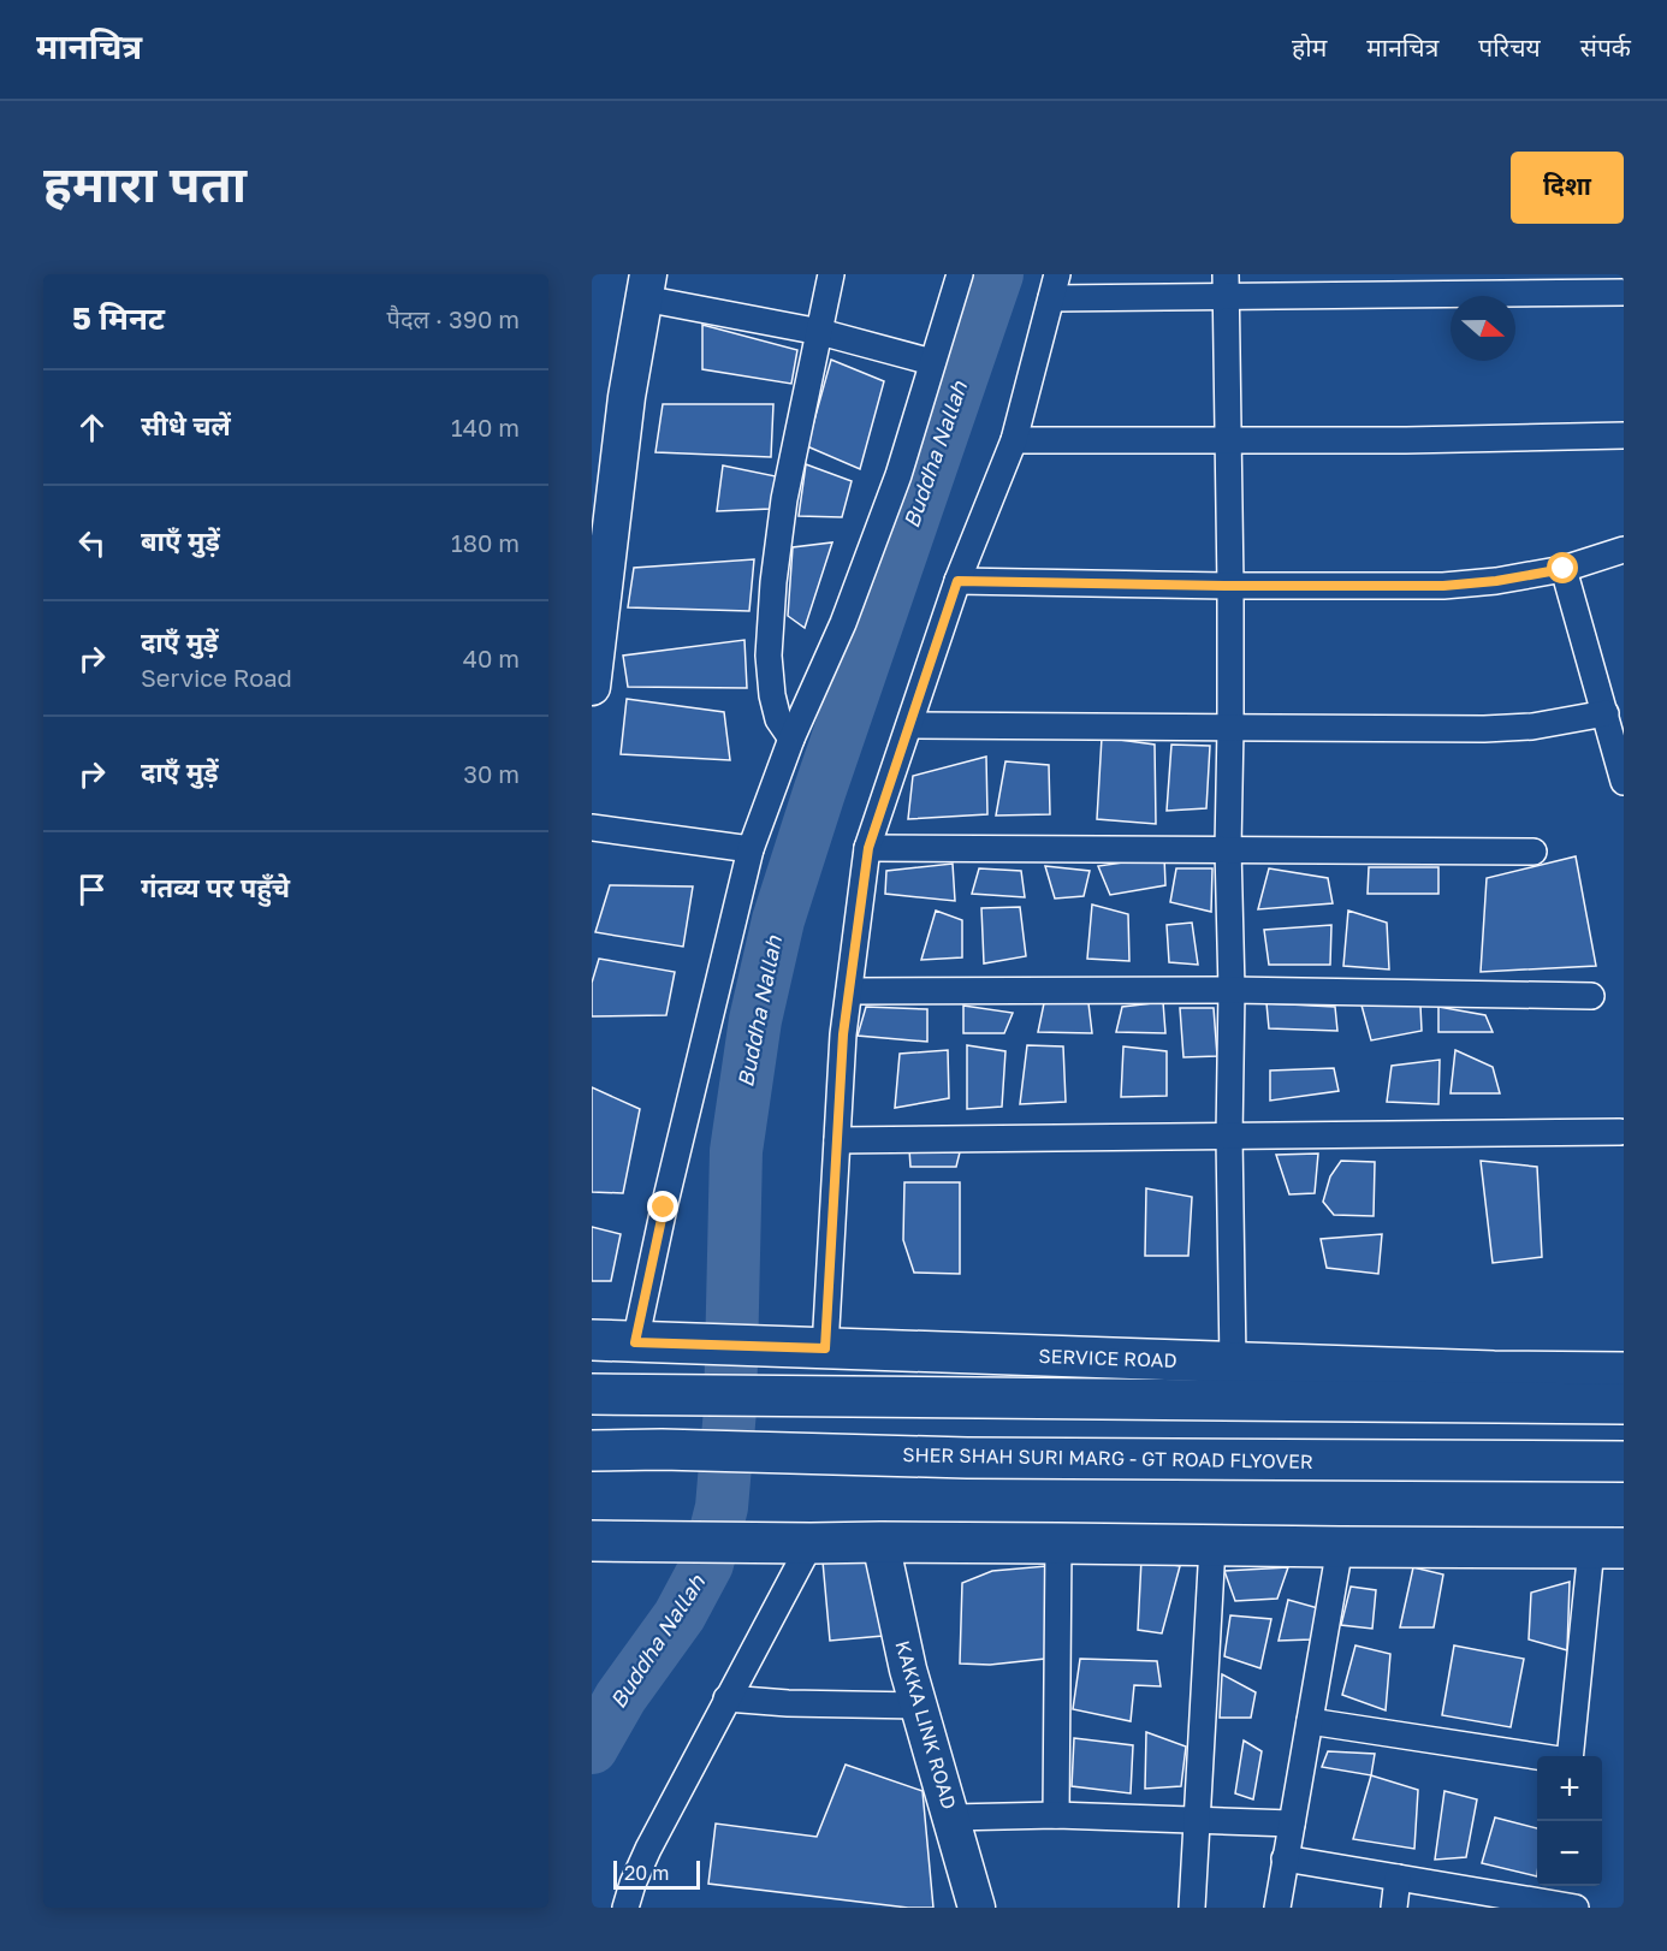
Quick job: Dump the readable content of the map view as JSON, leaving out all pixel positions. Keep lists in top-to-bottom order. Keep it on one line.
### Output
{"streets":{"main road":["SERVICE ROAD","SHER SHAH SURI MARG - GT ROAD FLYOVER"],"street":["KAKKA LINK ROAD"]},"water":["Buddha Nallah"],"scale_bar":"20 m","north":"right","page":{"header":"मानचित्र","nav":["होम","मानचित्र","परिचय","संपर्क"],"buttons":"दिशा","title":"हमारा पता","heading":["5 मिनट","पैदल · 390 m"],"list":[["सीधे चलें","140 m"],["बाएँ मुड़ें","180 m"],["दाएँ मुड़ें","Service Road","40 m"],["दाएँ मुड़ें","30 m"],"गंतव्य पर पहुँचे"],"map_buttons":["+","−"],"scale":"20 m"}}
